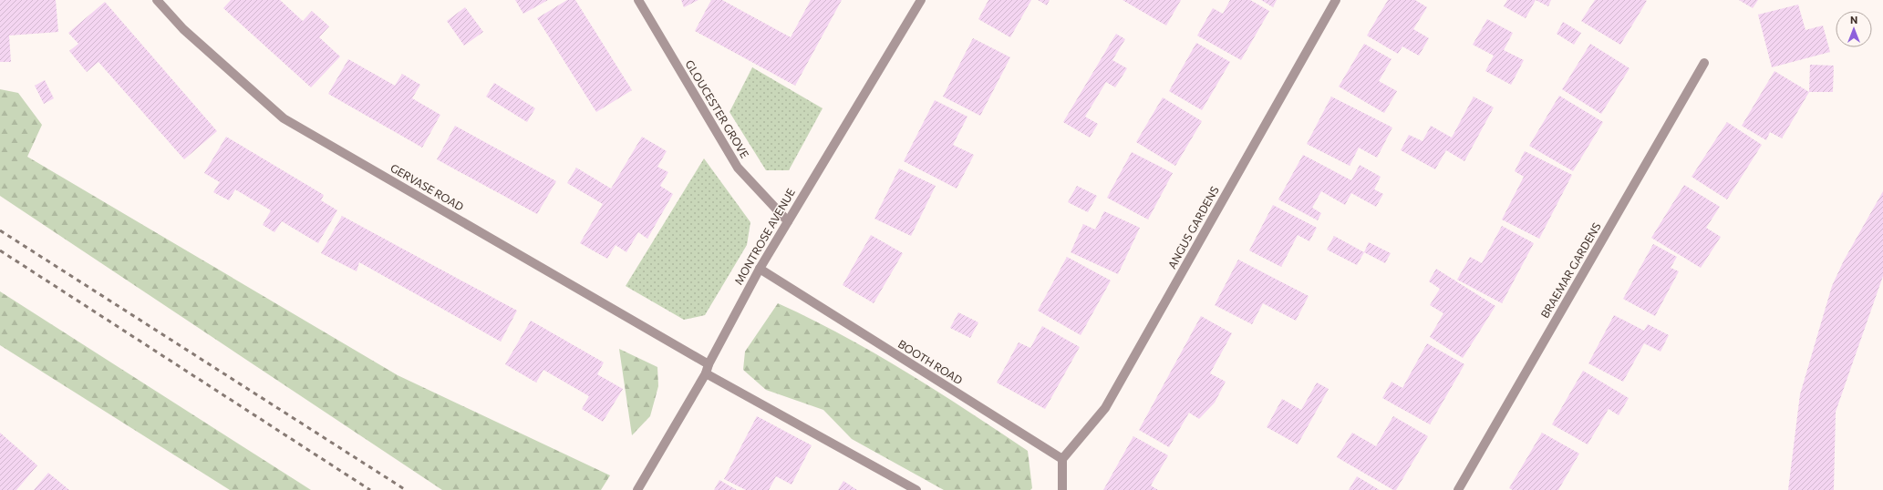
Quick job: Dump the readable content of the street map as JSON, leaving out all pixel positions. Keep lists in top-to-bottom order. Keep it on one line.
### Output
{"streets":{"street":["GLOUCESTER GROVE","GERVASE ROAD","ANGUS GARDENS","MONTROSE AVENUE","BRAEMAR GARDENS","BOOTH ROAD"]},"crossings":[["GLOUCESTER GROVE","MONTROSE AVENUE"],["GERVASE ROAD","MONTROSE AVENUE"],["ANGUS GARDENS","BOOTH ROAD"],["MONTROSE AVENUE","BOOTH ROAD"]],"north":"top"}
